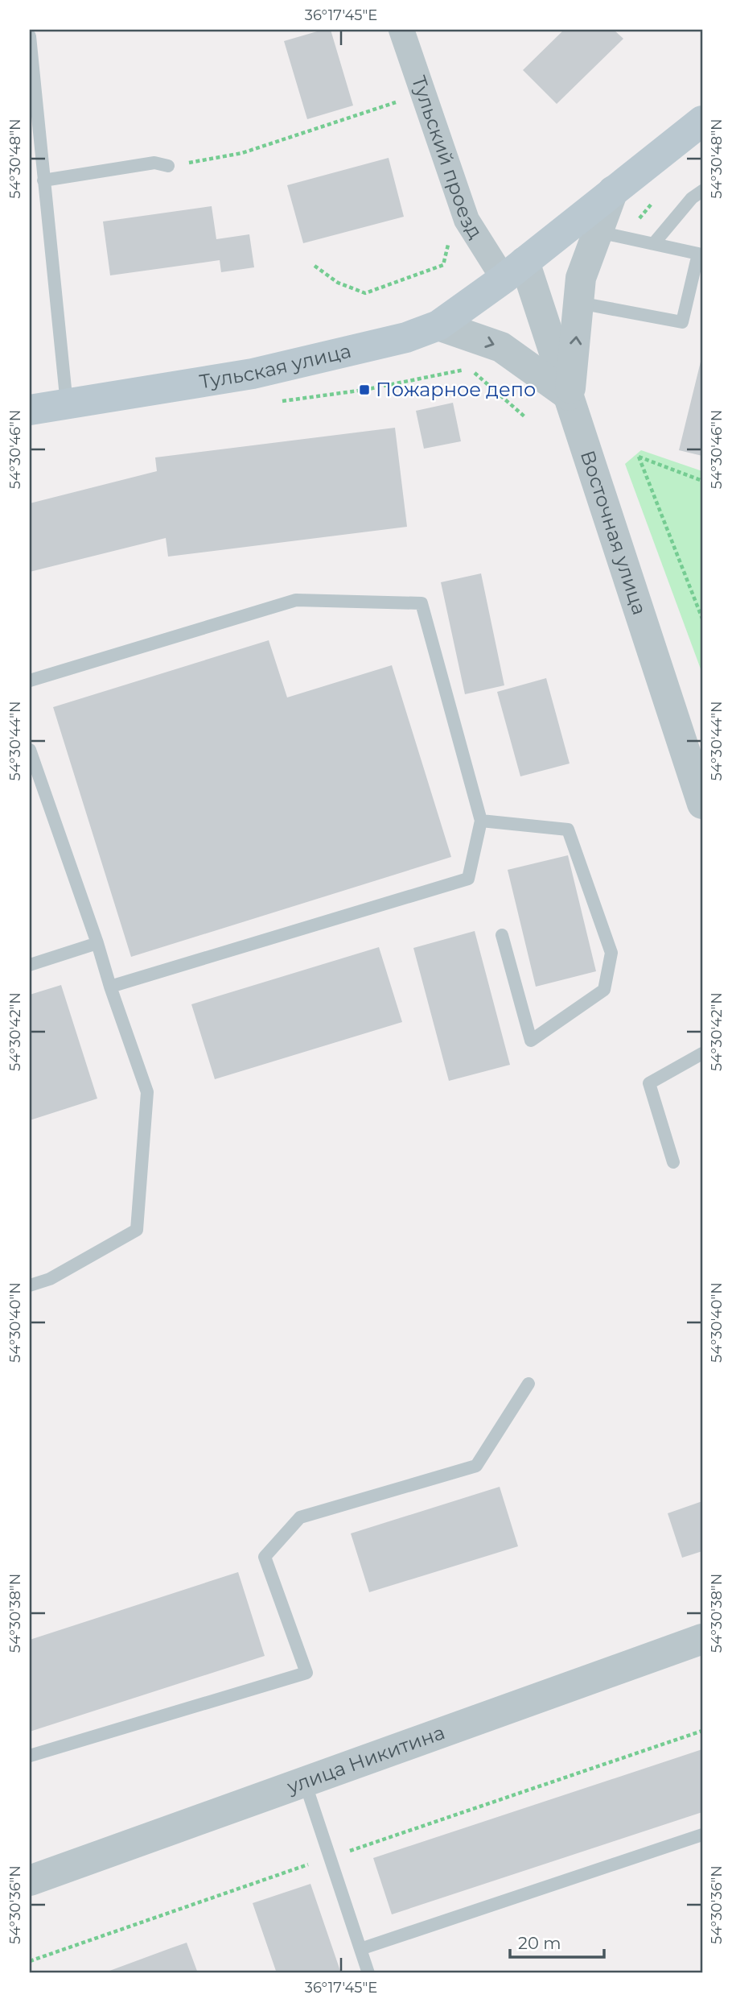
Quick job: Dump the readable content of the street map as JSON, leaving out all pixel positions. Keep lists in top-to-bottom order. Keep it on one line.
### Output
{"streets":{"main road":["Тульская улица"],"street":["Тульский проезд","Восточная улица","улица Никитина"]},"crossings":[["Тульский проезд","Тульская улица"],["Тульский проезд","Восточная улица"],["Тульская улица","Восточная улица"]],"places":{"transit":["Пожарное депо"]},"scale_bar":"20 m","coordinates":["36°17'45\"E","54°30'48\"N","54°30'46\"N","54°30'44\"N","54°30'42\"N","54°30'40\"N","54°30'38\"N","54°30'36\"N"]}
